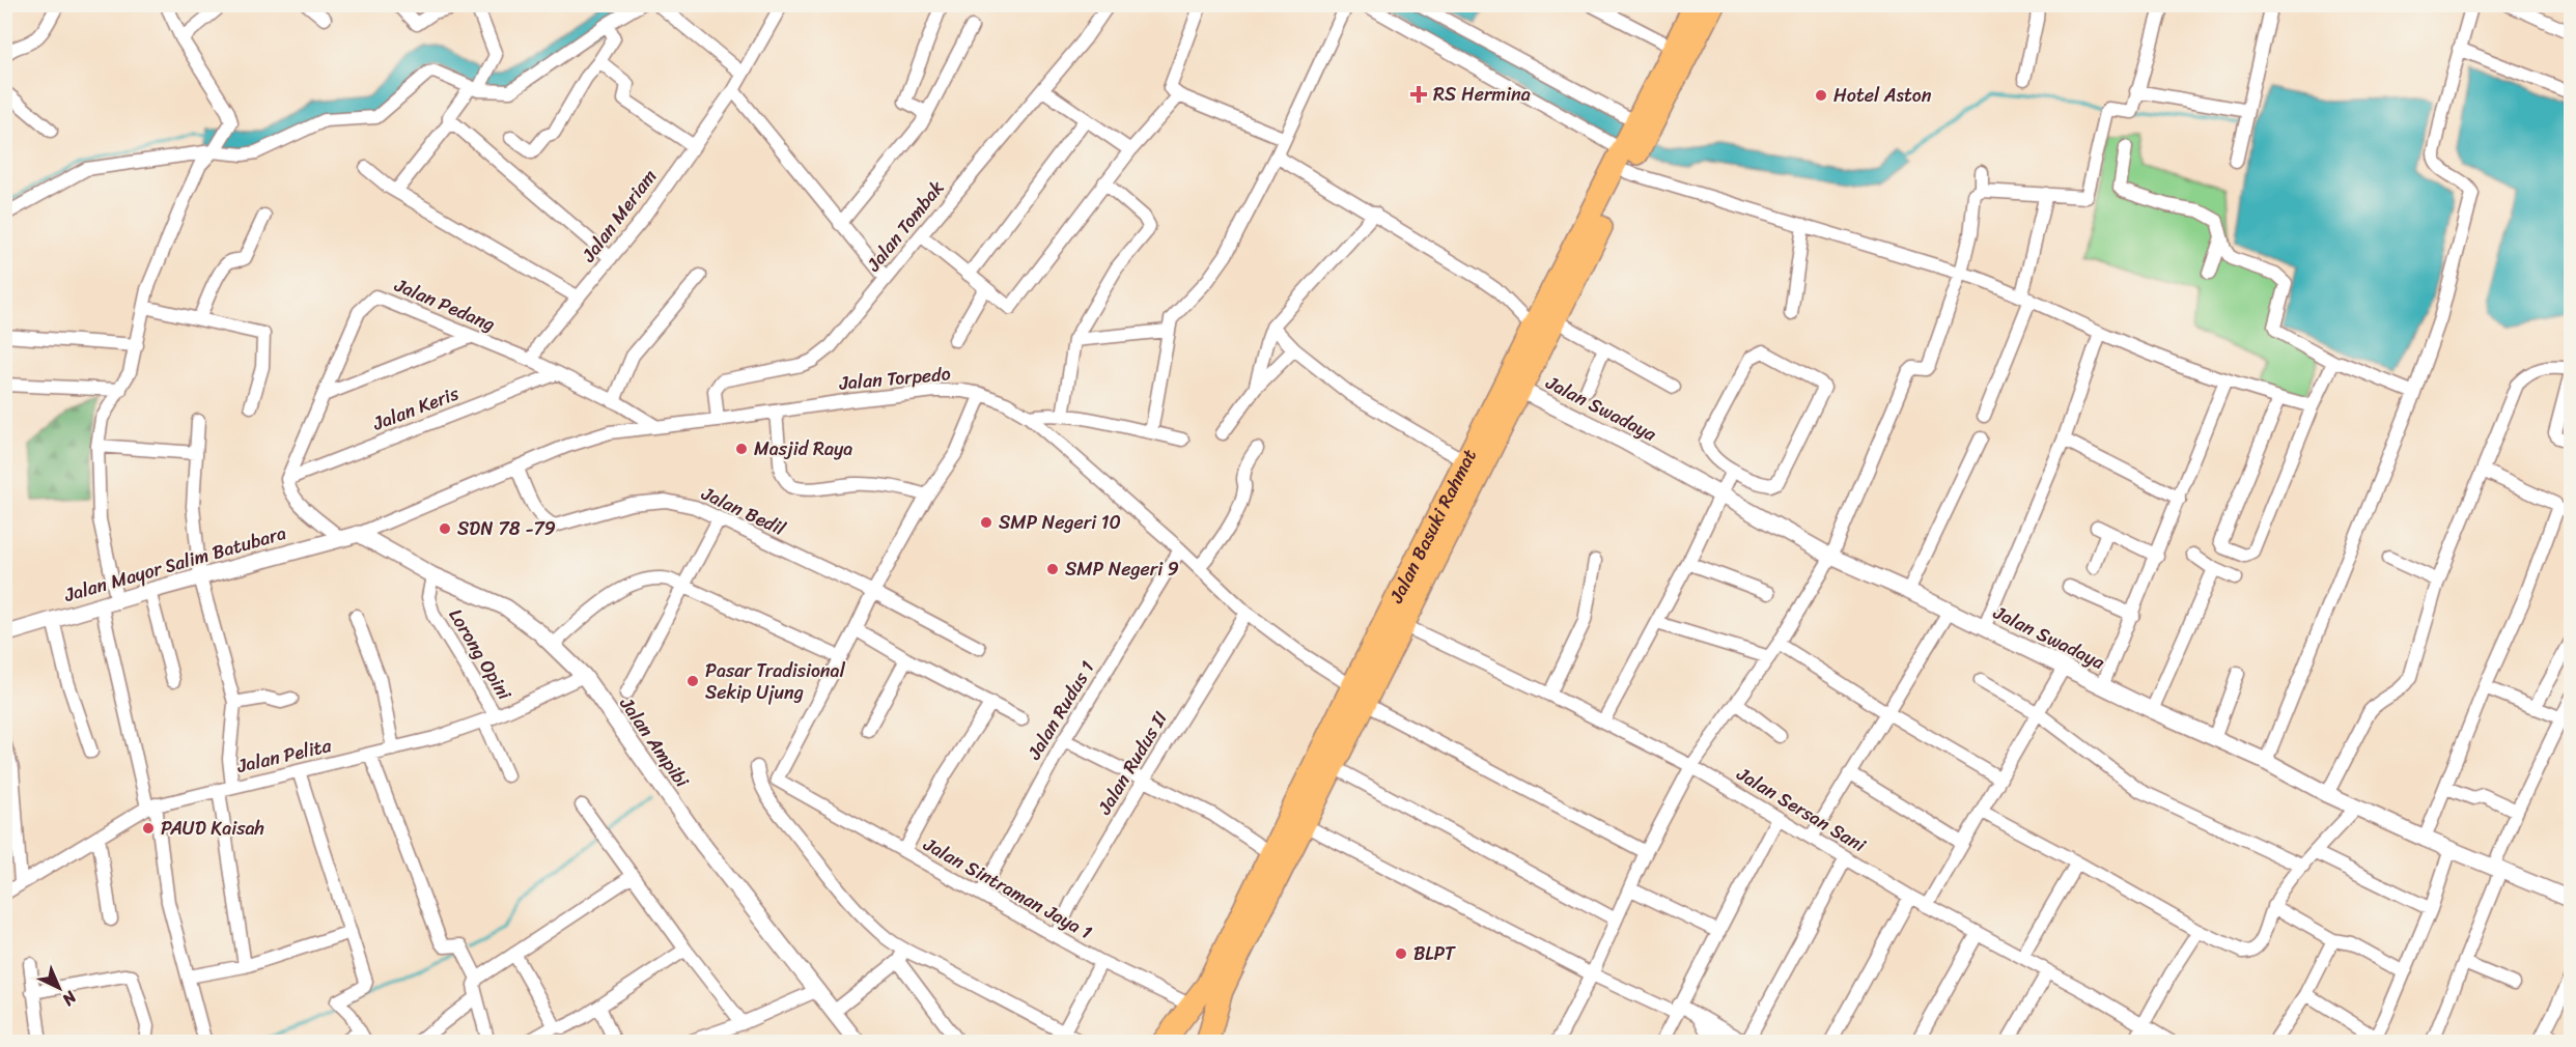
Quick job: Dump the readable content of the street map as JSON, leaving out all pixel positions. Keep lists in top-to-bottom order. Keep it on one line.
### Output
{"streets":{"highway":["Jalan Basuki Rahmat"],"street":["Jalan Meriam","Jalan Tombak","Jalan Pedang","Jalan Torpedo","Jalan Keris","Jalan Swadaya","Jalan Bedil","Jalan Mayor Salim Batubara","Lorong Opini","Jalan Rudus 1","Jalan Ampibi","Jalan Pelita","Jalan Rudus II","Jalan Sersan Sani","Jalan Sintraman Jaya 1"]},"crossings":[["Jalan Meriam","Jalan Pedang"],["Jalan Tombak","Jalan Torpedo"],["Jalan Pedang","Jalan Torpedo"],["Jalan Pedang","Jalan Keris"],["Jalan Torpedo","Jalan Bedil"],["Jalan Torpedo","Jalan Basuki Rahmat"],["Jalan Torpedo","Jalan Mayor Salim Batubara"],["Jalan Torpedo","Jalan Rudus 1"],["Jalan Torpedo","Jalan Ampibi"],["Jalan Torpedo","Jalan Rudus II"],["Jalan Swadaya","Jalan Basuki Rahmat"],["Jalan Basuki Rahmat","Jalan Sersan Sani"],["Jalan Basuki Rahmat","Jalan Sintraman Jaya 1"],["Jalan Mayor Salim Batubara","Jalan Ampibi"],["Lorong Opini","Jalan Ampibi"],["Lorong Opini","Jalan Pelita"],["Jalan Rudus 1","Jalan Sintraman Jaya 1"],["Jalan Ampibi","Jalan Pelita"],["Jalan Rudus II","Jalan Sintraman Jaya 1"]],"places":{"health":["RS Hermina"],"other":["Hotel Aston","Masjid Raya","SMP Negeri 10","SDN 78 -79","SMP Negeri 9","Pasar Tradisional Sekip Ujung","PAUD Kaisah","BLPT"]},"north":"bottom right"}
